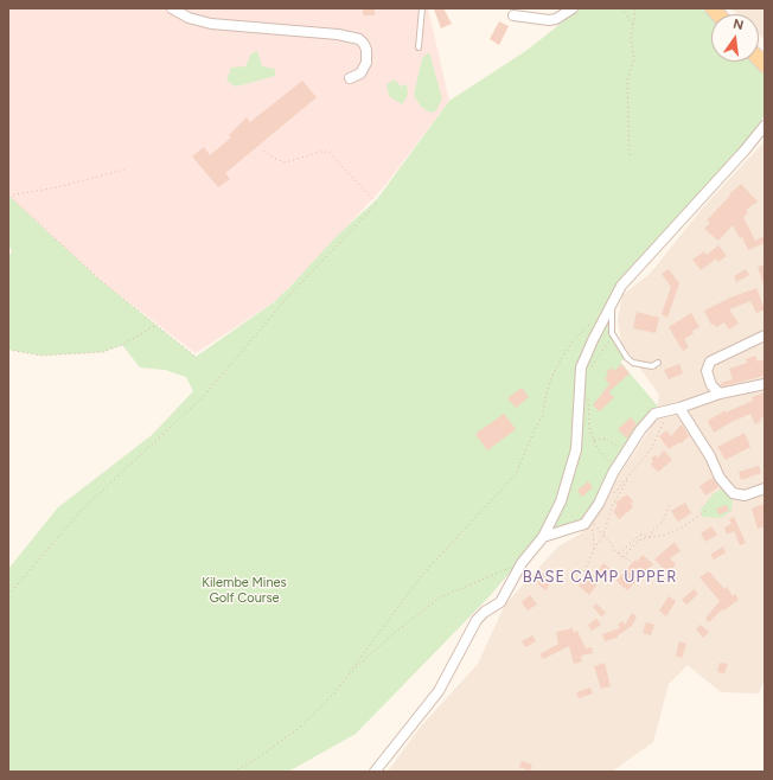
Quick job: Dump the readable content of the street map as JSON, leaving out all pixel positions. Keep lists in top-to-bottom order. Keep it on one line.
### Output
{"districts":["BASE CAMP UPPER"],"parks":["Kilembe Mines Golf Course"],"north":"top"}
